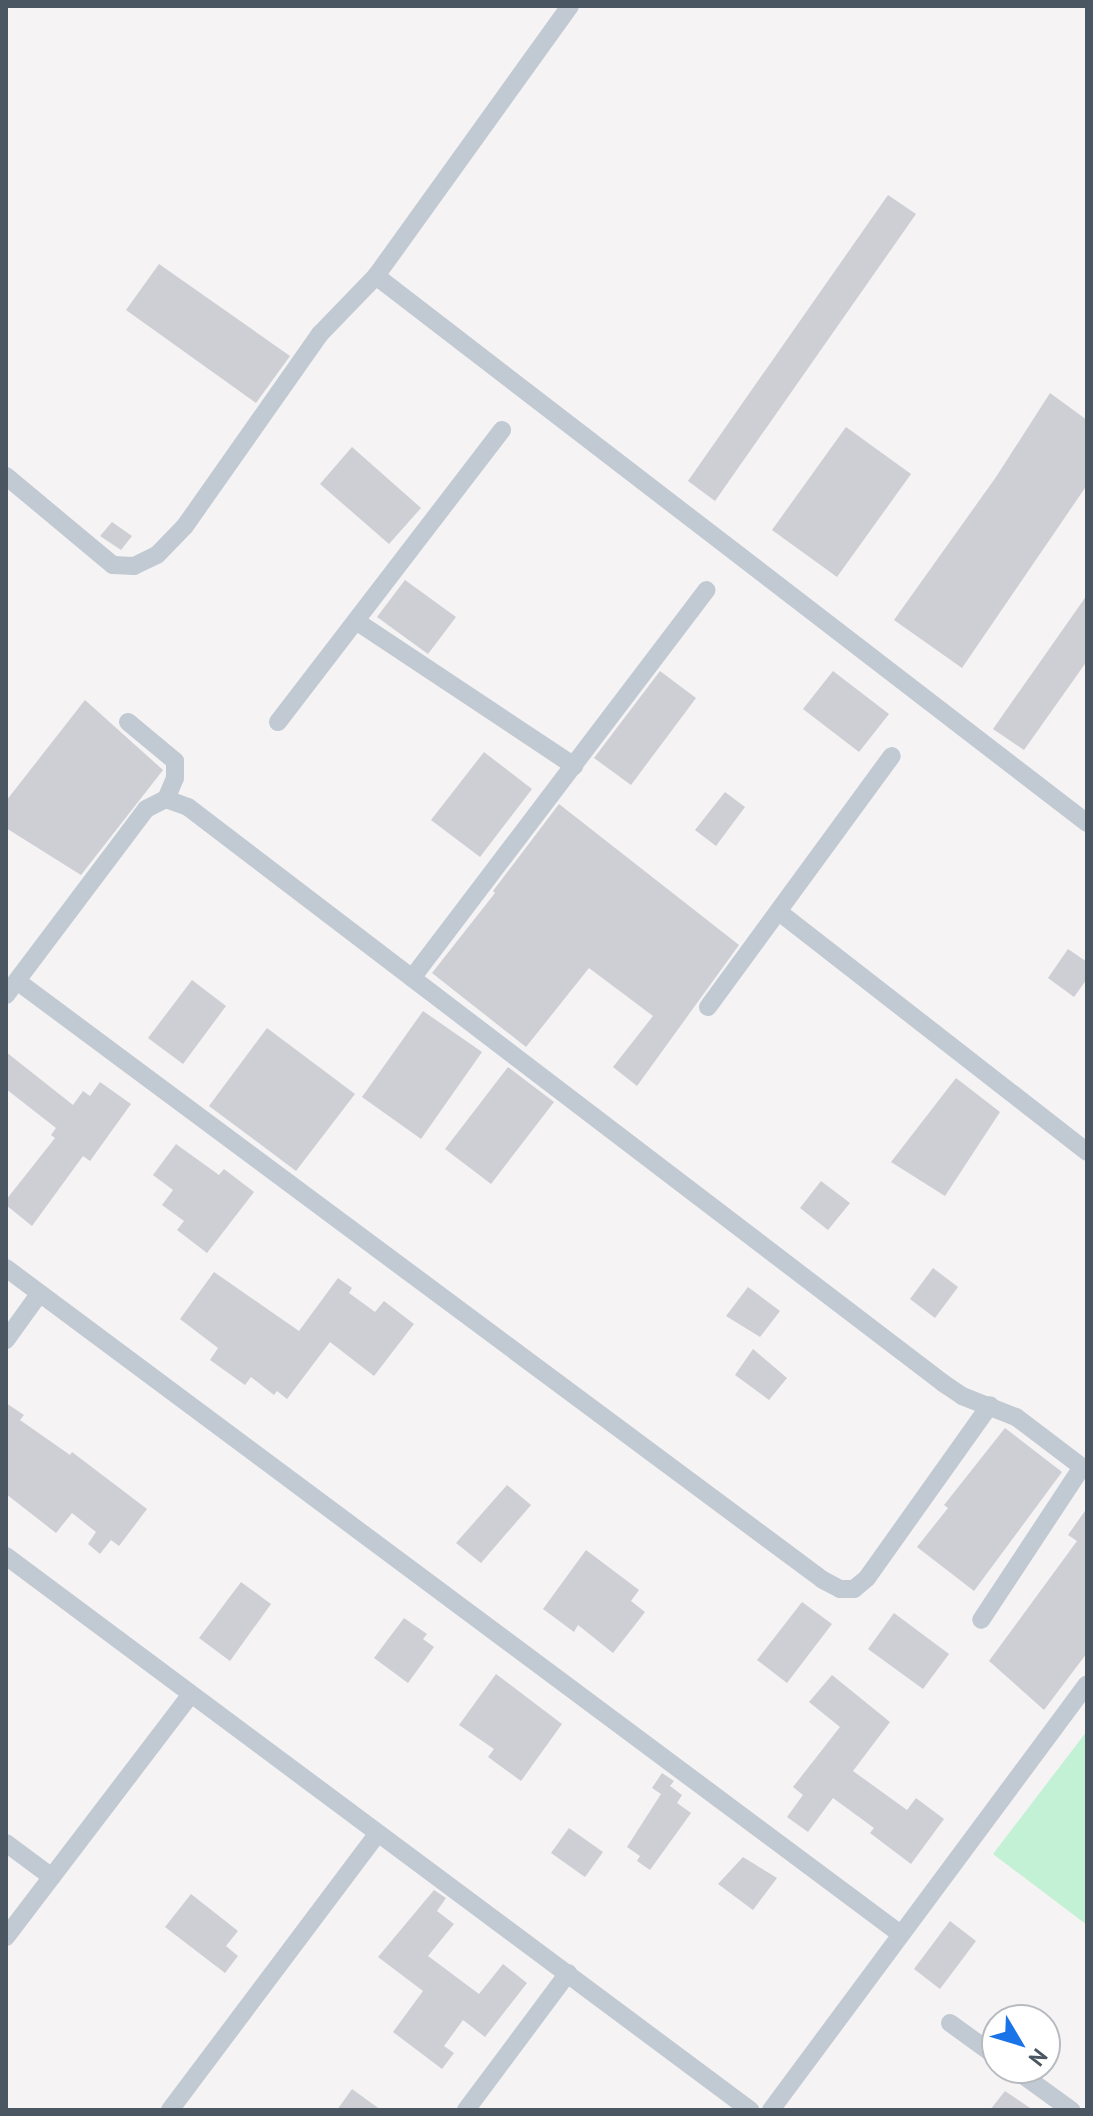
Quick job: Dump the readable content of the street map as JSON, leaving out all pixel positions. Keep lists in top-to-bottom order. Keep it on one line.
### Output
{"north":"bottom right"}
